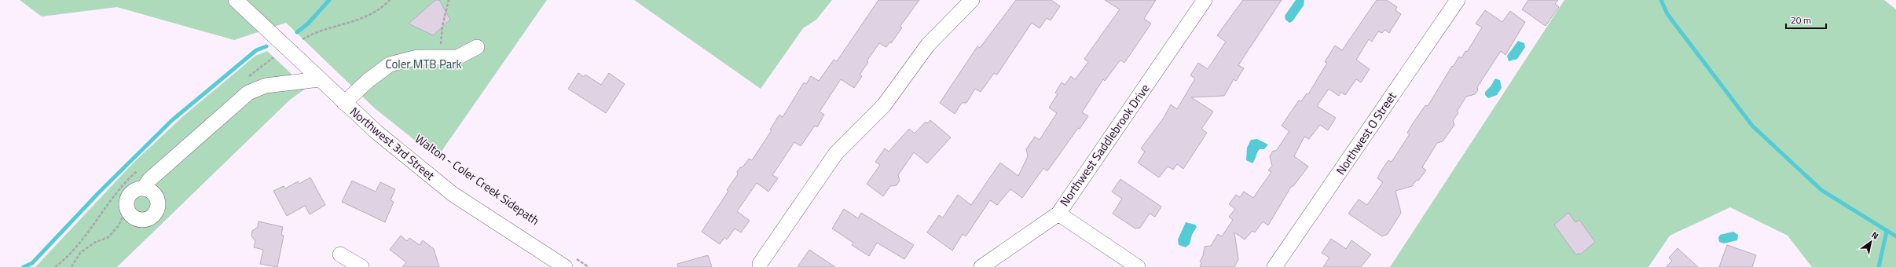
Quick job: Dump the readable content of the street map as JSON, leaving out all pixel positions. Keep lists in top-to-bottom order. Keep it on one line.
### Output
{"streets":{"street":["Northwest O Street","Northwest 3rd Street","Northwest Saddlebrook Drive"]},"parks":["Coler MTB Park"],"scale_bar":"20 m","north":"top right"}
